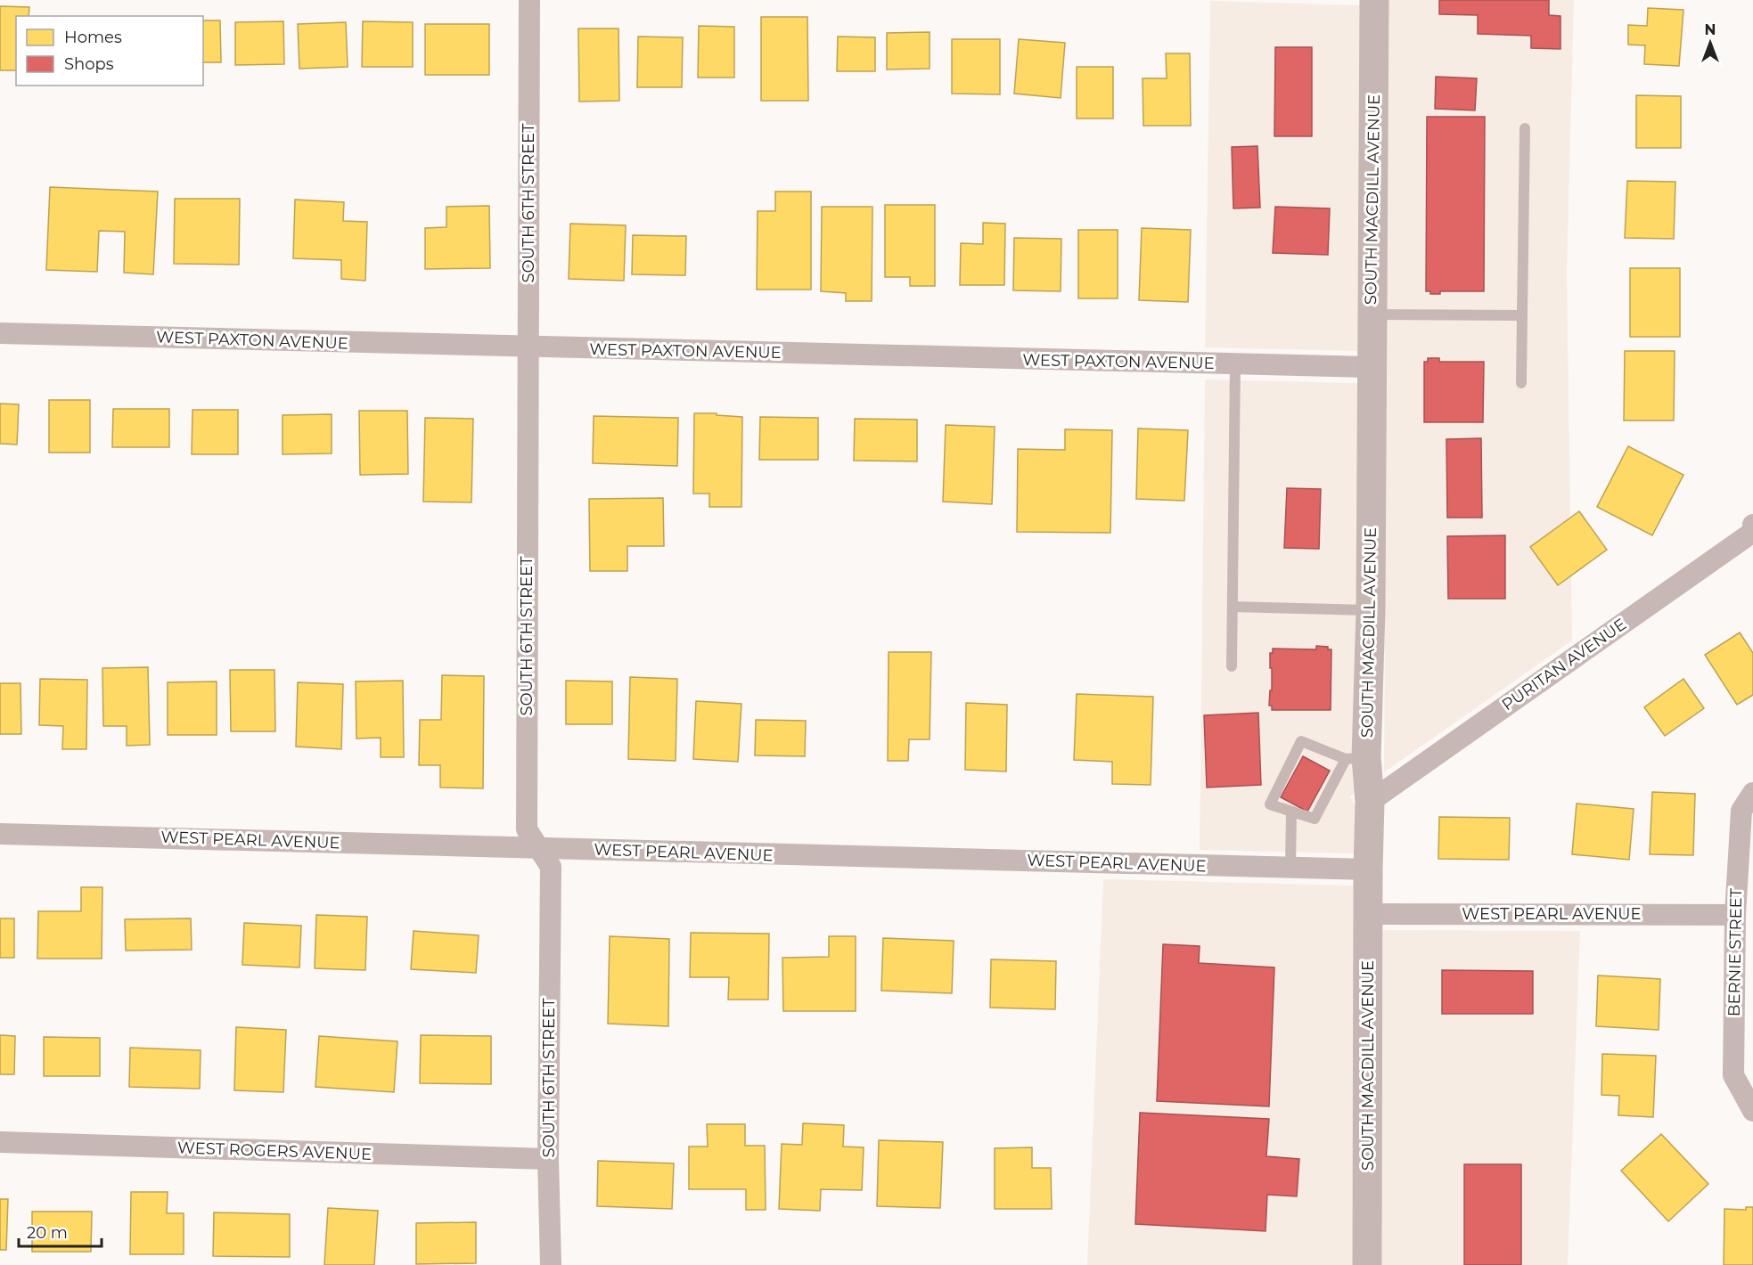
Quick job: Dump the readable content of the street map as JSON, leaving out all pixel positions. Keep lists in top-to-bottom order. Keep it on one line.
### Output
{"streets":{"street":["SOUTH MACDILL AVENUE","SOUTH 6TH STREET","WEST PAXTON AVENUE","PURITAN AVENUE","WEST PEARL AVENUE","BERNIE STREET","WEST ROGERS AVENUE"]},"crossings":[["SOUTH MACDILL AVENUE","WEST PAXTON AVENUE"],["SOUTH MACDILL AVENUE","PURITAN AVENUE"],["SOUTH MACDILL AVENUE","WEST PEARL AVENUE"],["SOUTH 6TH STREET","WEST PAXTON AVENUE"],["SOUTH 6TH STREET","WEST PEARL AVENUE"],["SOUTH 6TH STREET","WEST ROGERS AVENUE"],["WEST PEARL AVENUE","BERNIE STREET"]],"legend":["Homes","Shops"],"scale_bar":"20 m","north":"top"}
